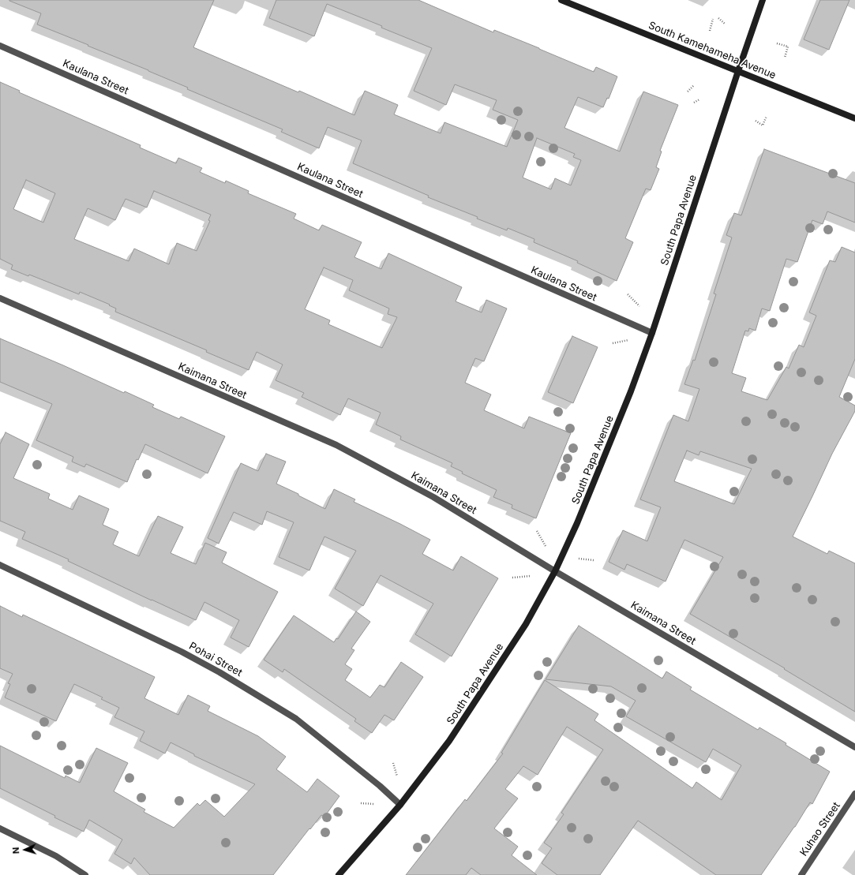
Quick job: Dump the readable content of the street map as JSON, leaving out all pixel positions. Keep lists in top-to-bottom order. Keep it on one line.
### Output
{"streets":{"street":["South Kamehameha Avenue","Kaulana Street","South Papa Avenue","Kaimana Street","Pohai Street","Kuhao Street"]},"crossings":[["South Kamehameha Avenue","South Papa Avenue"],["Kaulana Street","South Papa Avenue"],["South Papa Avenue","Kaimana Street"],["South Papa Avenue","Pohai Street"]],"north":"left"}
